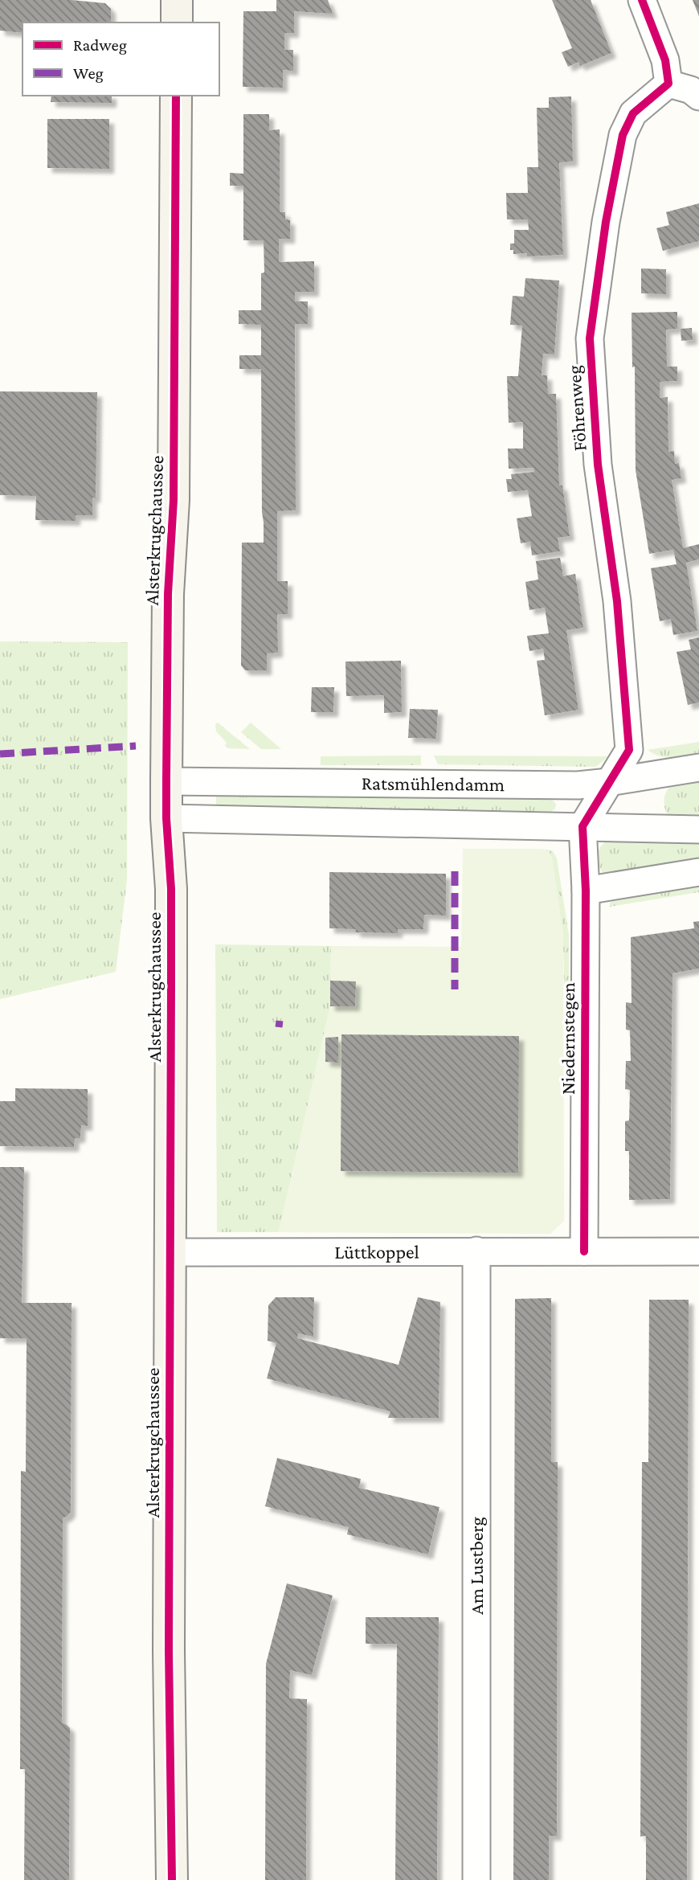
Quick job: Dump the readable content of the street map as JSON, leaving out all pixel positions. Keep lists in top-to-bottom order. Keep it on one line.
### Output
{"streets":{"main road":["Alsterkrugchaussee"],"street":["Föhrenweg","Ratsmühlendamm","Niedernstegen","Lüttkoppel","Am Lustberg"]},"crossings":[["Föhrenweg","Ratsmühlendamm"],["Föhrenweg","Niedernstegen"],["Alsterkrugchaussee","Ratsmühlendamm"],["Alsterkrugchaussee","Lüttkoppel"],["Ratsmühlendamm","Niedernstegen"],["Niedernstegen","Lüttkoppel"],["Lüttkoppel","Am Lustberg"]],"legend":["Radweg","Weg"]}
